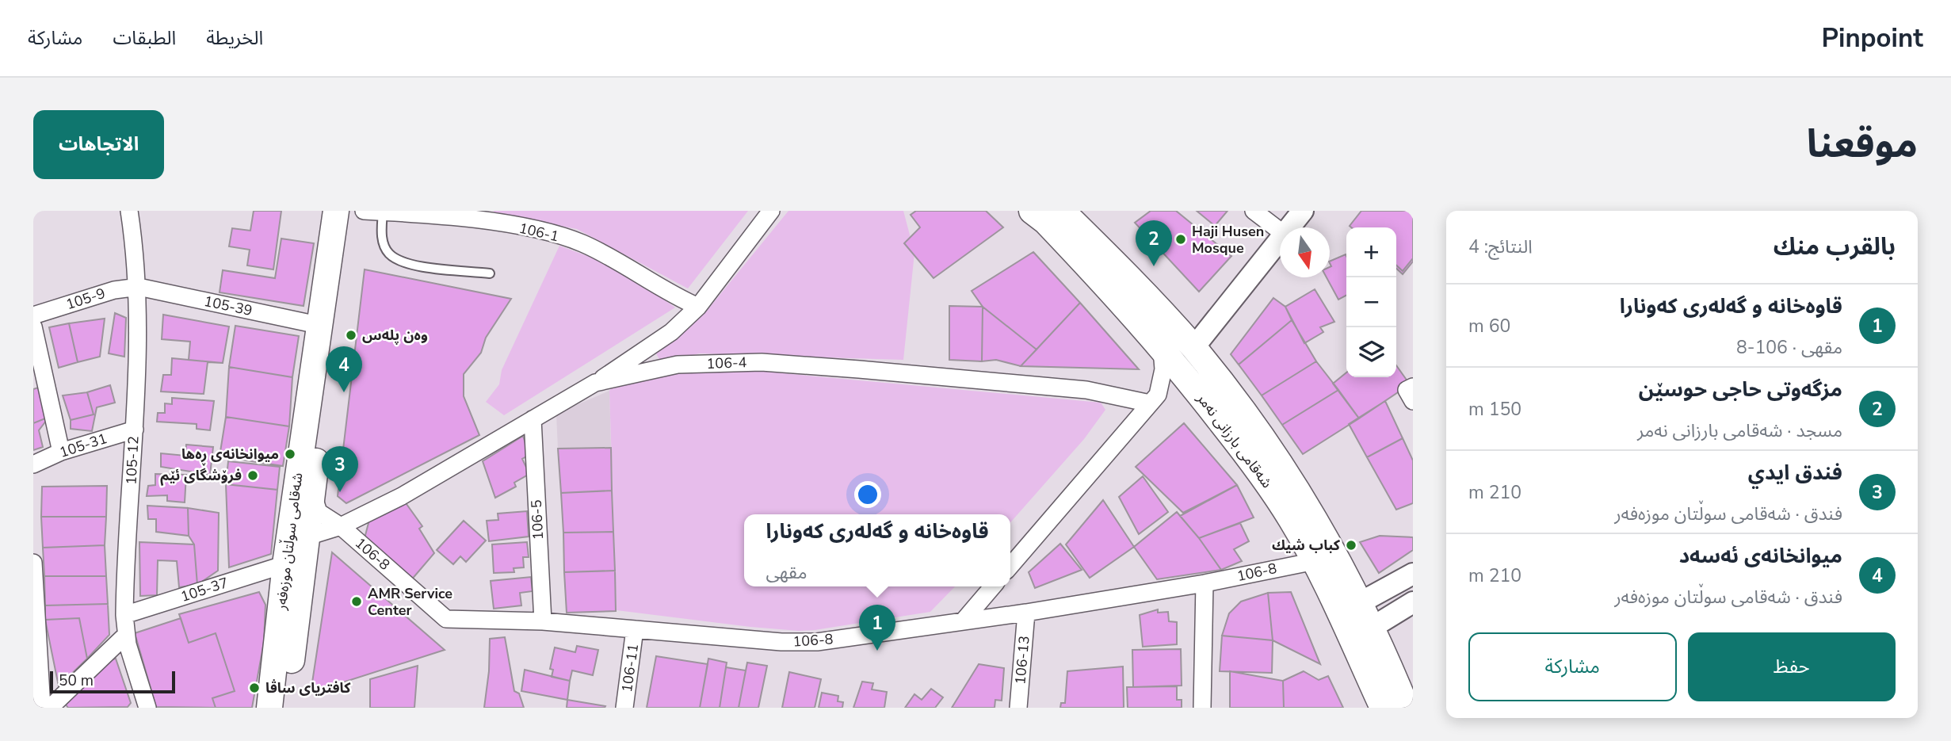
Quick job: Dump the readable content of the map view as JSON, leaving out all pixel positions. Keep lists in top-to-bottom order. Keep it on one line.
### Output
{"streets":{"main road":["شەقامی بارزانی نەمر","شەقامی سوڵتان موزەفەر"],"street":["106-1","105-9","105-39","106-4","105-31","105-12","106-5","106-8","105-37","106-13","106-11"]},"crossings":[["105-9","105-39"],["105-9","105-12"],["105-39","105-12"],["105-39","شەقامی سوڵتان موزەفەر"],["106-4","106-5"],["106-4","شەقامی سوڵتان موزەفەر"],["106-4","106-8"],["شەقامی بارزانی نەمر","106-8"],["105-31","105-12"],["105-12","105-37"],["106-5","106-8"],["شەقامی سوڵتان موزەفەر","106-8"],["شەقامی سوڵتان موزەفەر","105-37"],["106-8","106-13"],["106-8","106-11"]],"places":["Haji Husen Mosque","وەن پلەس","میوانخانەی ڕەها","فرۆشگای ئێم","كباب شيك","AMR Service Center","کافتریای ساڤا"],"scale_bar":"50 m","north":"bottom","page":{"header":"Pinpoint","nav":["الخريطة","الطبقات","مشاركة"],"title":"موقعنا","buttons":["الاتجاهات",["حفظ","مشاركة"]],"heading":["بالقرب منك","النتائج: 4"],"pins":["2","4","3","1"],"map_buttons":["+","−"],"list":[{"mark":"1","name":"قاوەخانە و گەلەری کەونارا","note":"مقهى · 106-8","value":"60 m"},{"mark":"2","name":"مزگەوتی حاجی حوسێن","note":"مسجد · شەقامی بارزانی نەمر","value":"150 m"},{"mark":"3","name":"فندق ايدي","note":"فندق · شەقامی سوڵتان موزەفەر","value":"210 m"},{"mark":"4","name":"میوانخانەی ئەسەد","note":"فندق · شەقامی سوڵتان موزەفەر","value":"210 m"}],"popup":["قاوەخانە و گەلەری کەونارا","مقهى"],"scale":"50 m"}}
